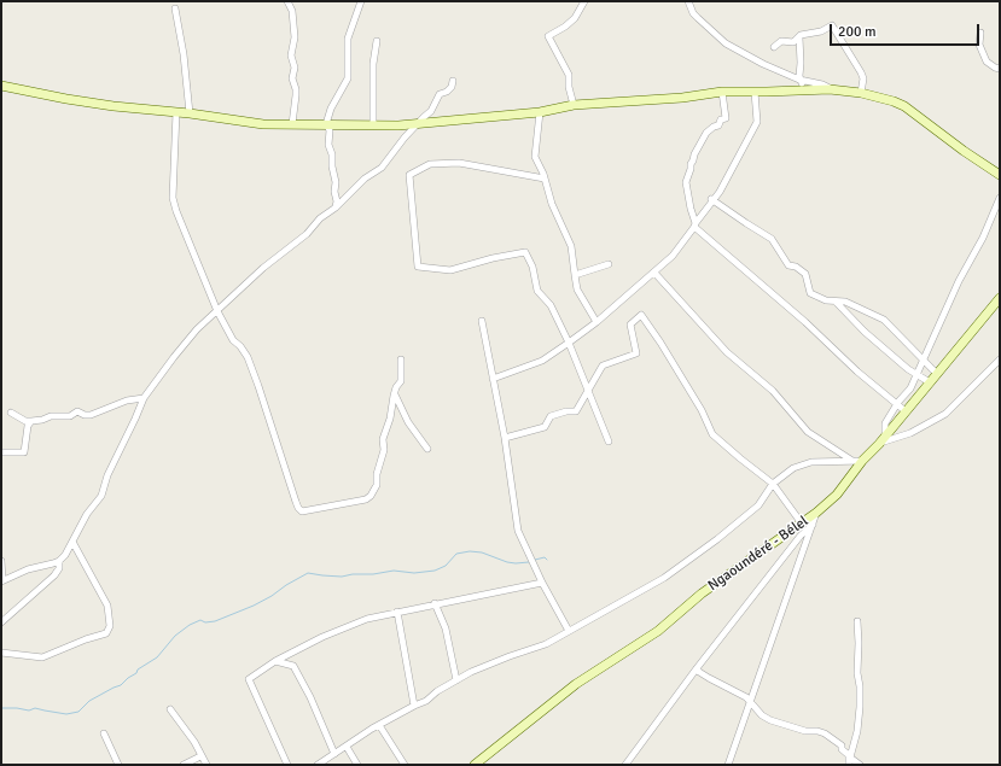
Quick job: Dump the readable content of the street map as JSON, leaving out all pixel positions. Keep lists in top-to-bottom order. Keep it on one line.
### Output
{"streets":{"street":["Ngaoundéré - Bélel"]},"scale_bar":"200 m"}
